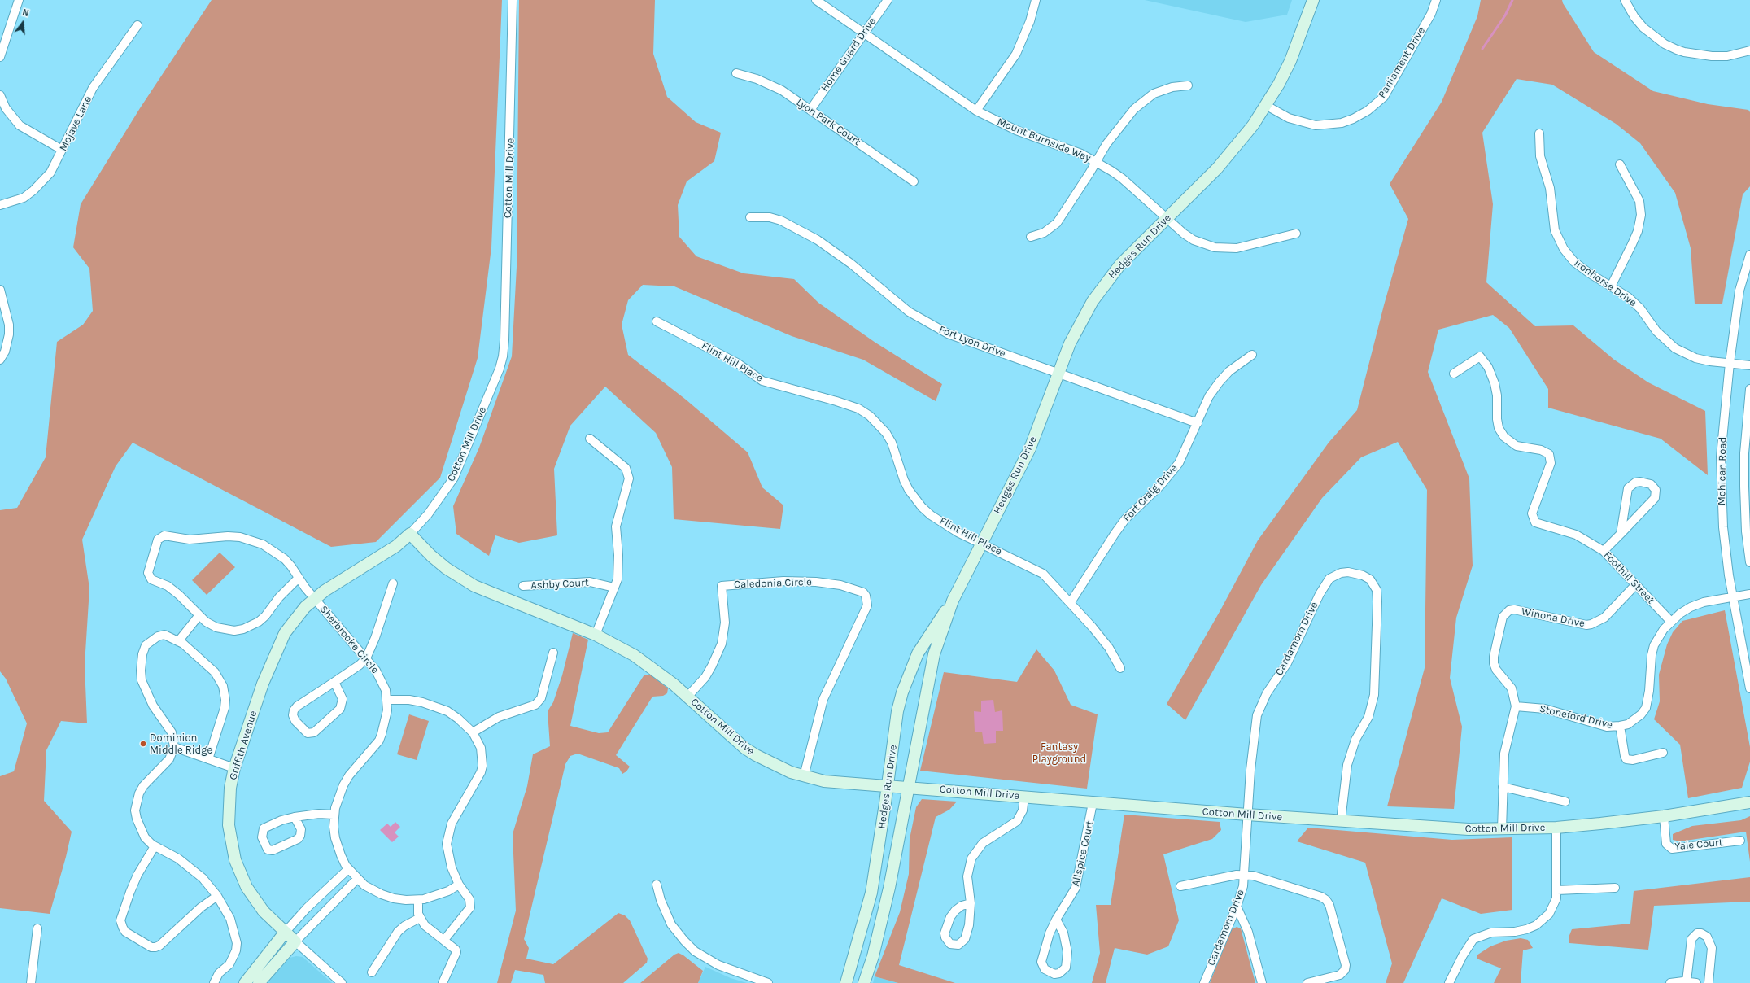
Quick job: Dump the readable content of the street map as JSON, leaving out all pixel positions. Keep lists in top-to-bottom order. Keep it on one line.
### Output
{"streets":{"street":["Home Guard Drive","Parliament Drive","Lyon Park Court","Mojave Lane","Mount Burnside Way","Cotton Mill Drive","Hedges Run Drive","Ironhorse Drive","Fort Lyon Drive","Flint Hill Place","Mohican Road","Fort Craig Drive","Foothill Street","Caledonia Circle","Ashby Court","Winona Drive","Cardamom Drive","Sherbrooke Circle","Stoneford Drive","Griffith Avenue","Yale Court","Allspice Court"]},"crossings":[["Home Guard Drive","Lyon Park Court"],["Home Guard Drive","Mount Burnside Way"],["Parliament Drive","Hedges Run Drive"],["Mount Burnside Way","Hedges Run Drive"],["Cotton Mill Drive","Hedges Run Drive"],["Cotton Mill Drive","Caledonia Circle"],["Cotton Mill Drive","Winona Drive"],["Cotton Mill Drive","Cardamom Drive"],["Cotton Mill Drive","Griffith Avenue"],["Cotton Mill Drive","Yale Court"],["Cotton Mill Drive","Allspice Court"],["Hedges Run Drive","Fort Lyon Drive"],["Hedges Run Drive","Flint Hill Place"],["Ironhorse Drive","Mohican Road"],["Fort Lyon Drive","Fort Craig Drive"],["Flint Hill Place","Fort Craig Drive"],["Mohican Road","Stoneford Drive"],["Foothill Street","Winona Drive"],["Foothill Street","Stoneford Drive"],["Winona Drive","Stoneford Drive"],["Sherbrooke Circle","Griffith Avenue"]],"parks":["Fantasy Playground"],"places":["Dominion Middle Ridge"],"north":"top"}
